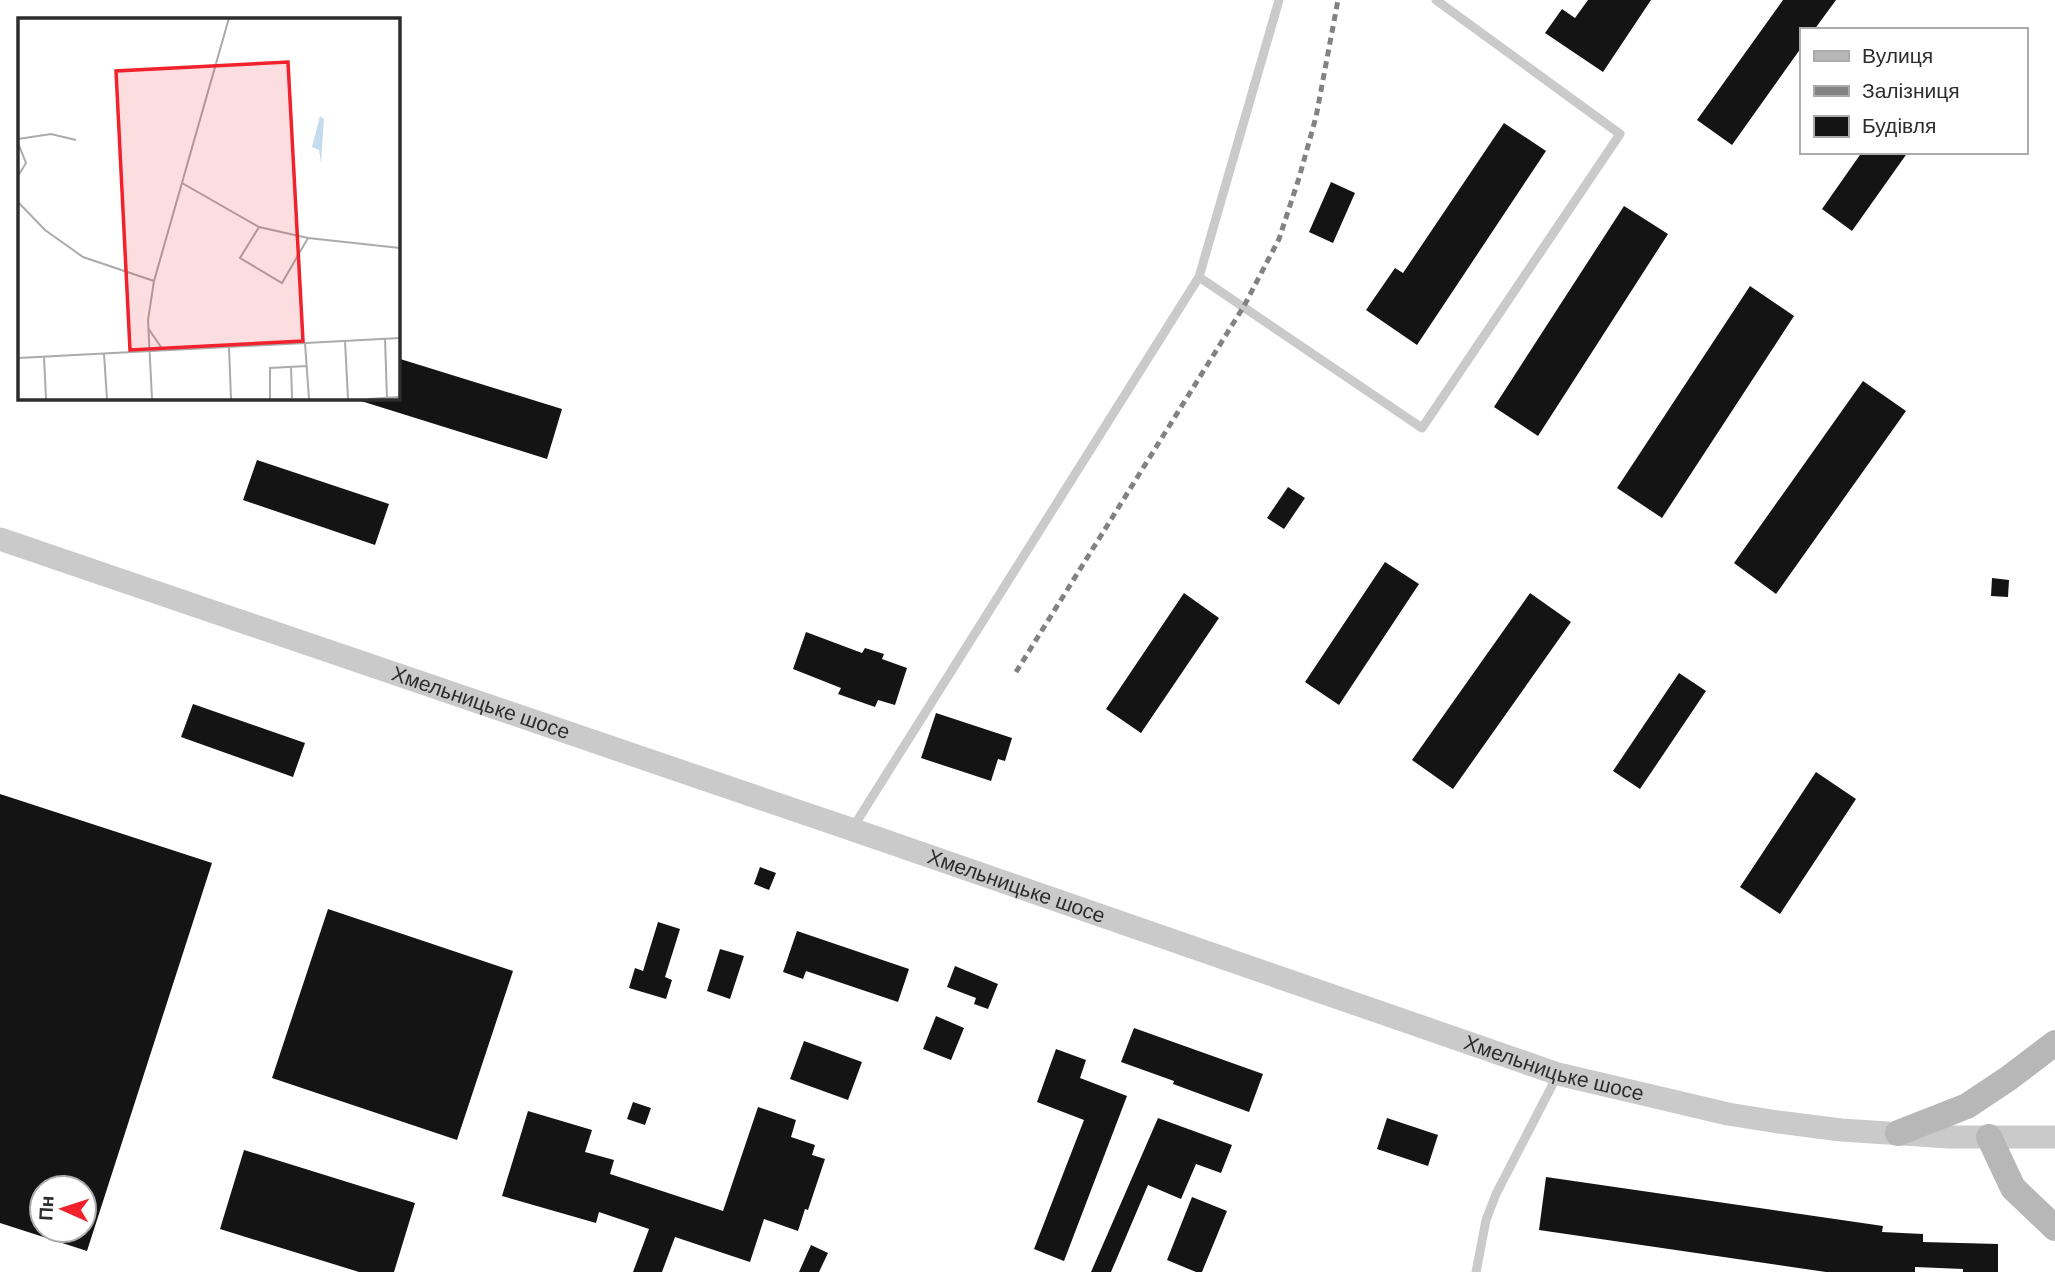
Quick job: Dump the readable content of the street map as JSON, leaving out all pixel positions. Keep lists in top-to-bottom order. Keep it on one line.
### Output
{"streets":{"street":["Хмельницьке шосе"]},"legend":["Вулиця","Залізниця","Будівля"],"north":"left"}
